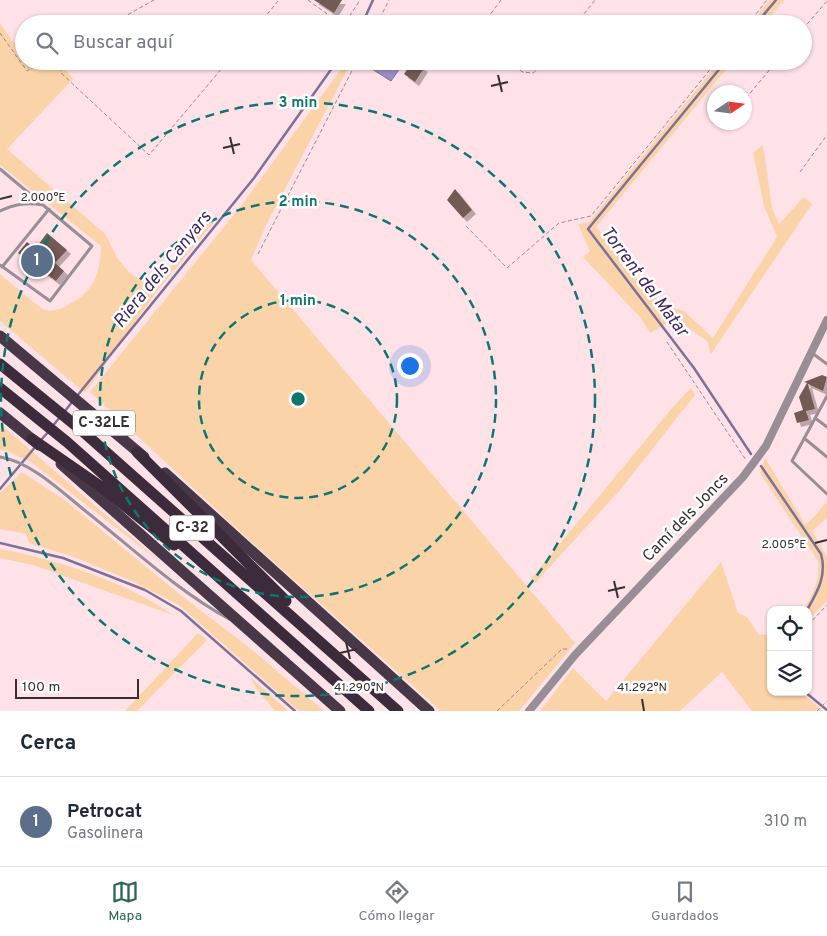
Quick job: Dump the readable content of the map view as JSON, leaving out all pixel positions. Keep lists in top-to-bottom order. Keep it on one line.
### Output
{"streets":{"highway":["C-32LE","C-32"],"street":["Camí dels Joncs"]},"crossings":[["C-32LE","C-32"]],"water":["Riera dels Canyars","Torrent del Matar"],"scale_bar":"100 m","north":"right","page":{"search":"Buscar aquí","pins":"1","scale":"100 m","heading":"Cerca","list":[{"mark":"1","name":"Petrocat","note":"Gasolinera","value":"310 m"}],"nav":["Mapa","Cómo llegar","Guardados"]},"coordinates":["2.000°E","2.005°E","41.290°N","41.292°N"],"rings":["3 min","2 min","1 min"]}
